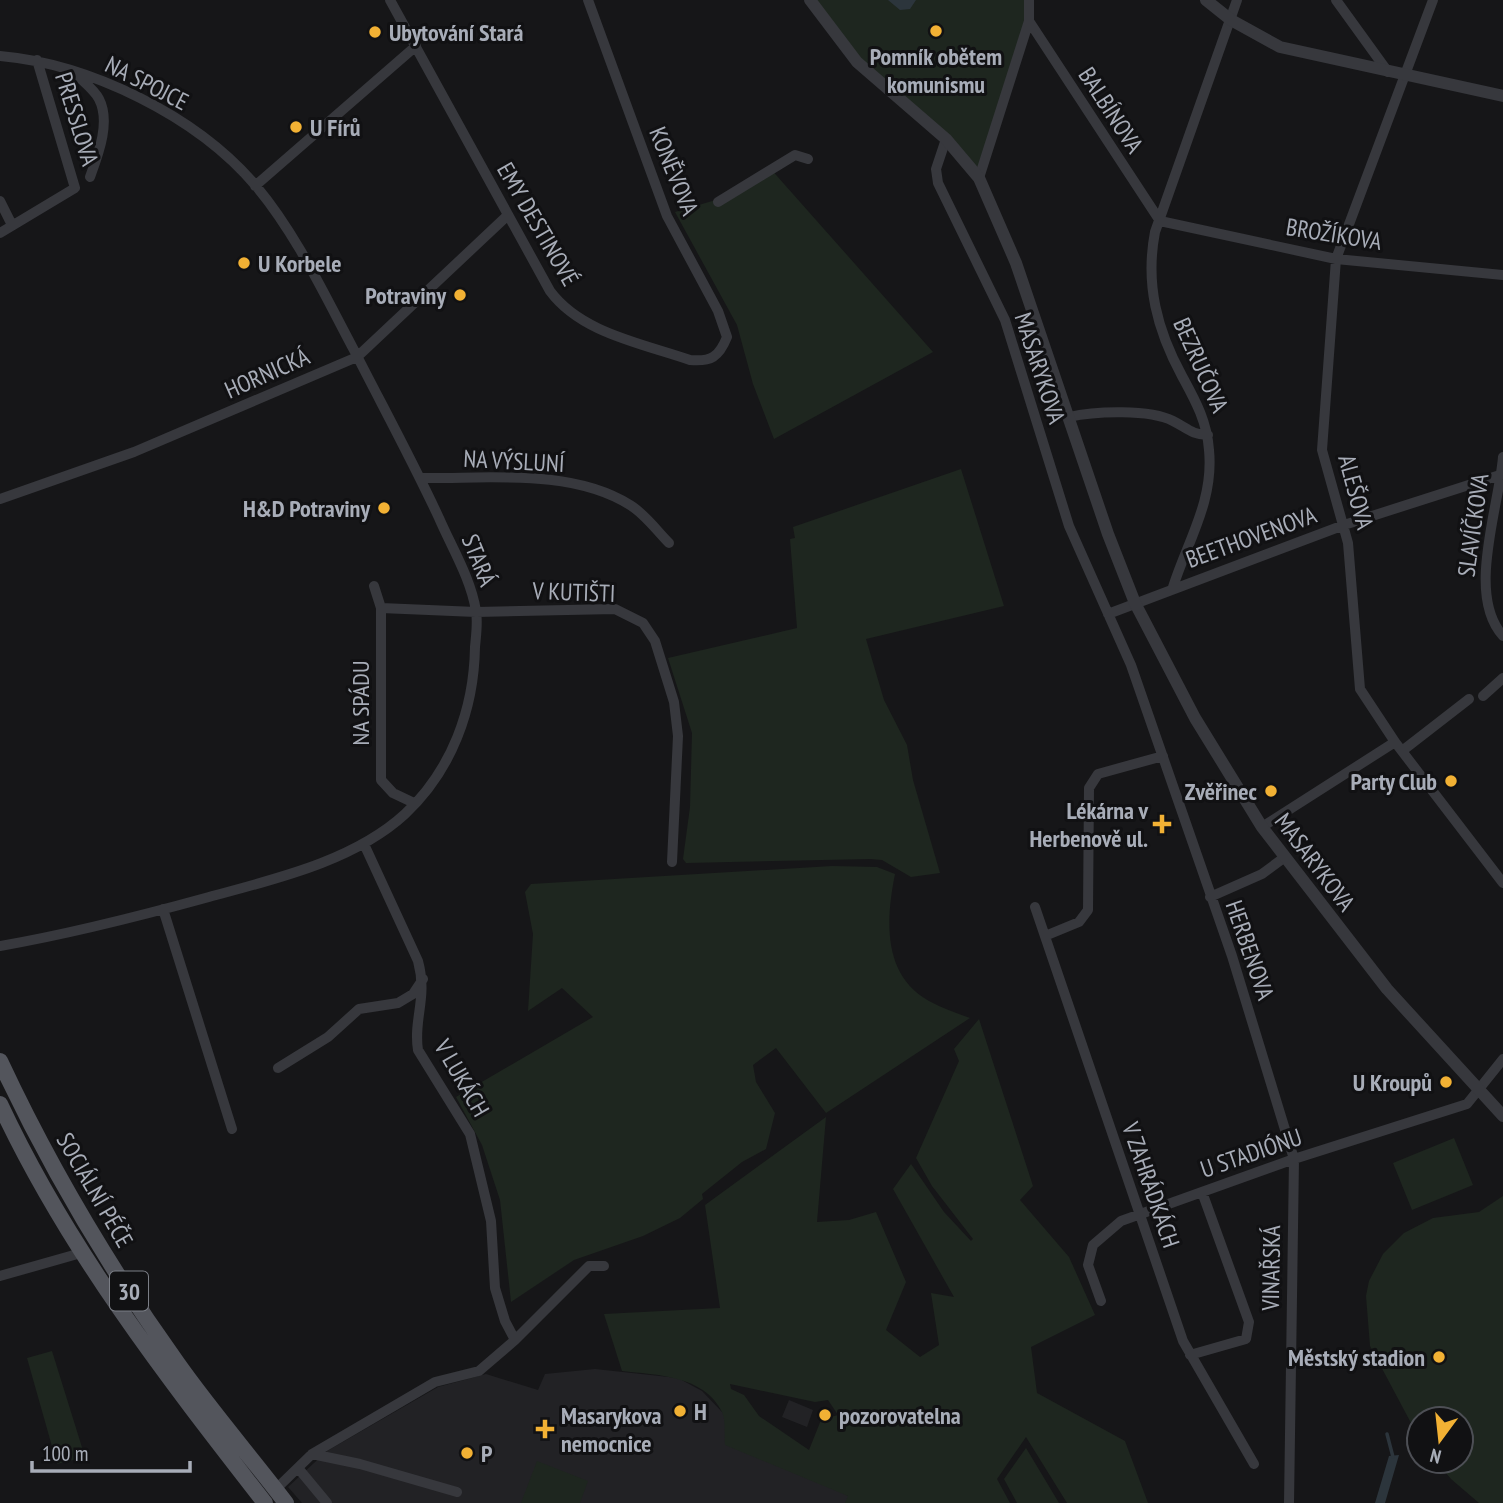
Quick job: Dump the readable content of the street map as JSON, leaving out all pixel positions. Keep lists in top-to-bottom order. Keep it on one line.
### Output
{"streets":{"main road":["SOCIÁLNÍ PÉČE","30"],"street":["NA SPOJCE","BALBÍNOVA","PRESSLOVA","KONĚVOVA","EMY DESTINOVÉ","BROŽÍKOVA","BEZRUČOVA","MASARYKOVA","HORNICKÁ","NA VÝSLUNÍ","ALEŠOVA","SLAVÍČKOVA","BEETHOVENOVA","STARÁ","V KUTIŠTI","NA SPÁDU","HERBENOVA","V LUKÁCH","U STADIÓNU","V ZAHRÁDKÁCH","VINAŘSKÁ"]},"crossings":[["NA SPOJCE","PRESSLOVA"],["NA SPOJCE","STARÁ"],["BALBÍNOVA","BROŽÍKOVA"],["BALBÍNOVA","BEZRUČOVA"],["KONĚVOVA","EMY DESTINOVÉ"],["EMY DESTINOVÉ","HORNICKÁ"],["BROŽÍKOVA","BEZRUČOVA"],["BROŽÍKOVA","ALEŠOVA"],["BEZRUČOVA","BEETHOVENOVA"],["MASARYKOVA","BEETHOVENOVA"],["MASARYKOVA","HERBENOVA"],["MASARYKOVA","U STADIÓNU"],["HORNICKÁ","STARÁ"],["NA VÝSLUNÍ","STARÁ"],["ALEŠOVA","BEETHOVENOVA"],["SLAVÍČKOVA","BEETHOVENOVA"],["STARÁ","V KUTIŠTI"],["STARÁ","NA SPÁDU"],["STARÁ","V LUKÁCH"],["V KUTIŠTI","NA SPÁDU"],["HERBENOVA","U STADIÓNU"],["HERBENOVA","VINAŘSKÁ"],["U STADIÓNU","V ZAHRÁDKÁCH"],["U STADIÓNU","VINAŘSKÁ"]],"places":{"other":["Pomník obětem komunismu","Ubytování Stará","U Fírů","U Korbele","Potraviny","H&D Potraviny","Party Club","Zvěřinec","U Kroupů","Městský stadion","H","pozorovatelna","P"],"health":["Lékárna v Herbenově ul.","Masarykova nemocnice"]},"scale_bar":"100 m","north":"bottom"}
